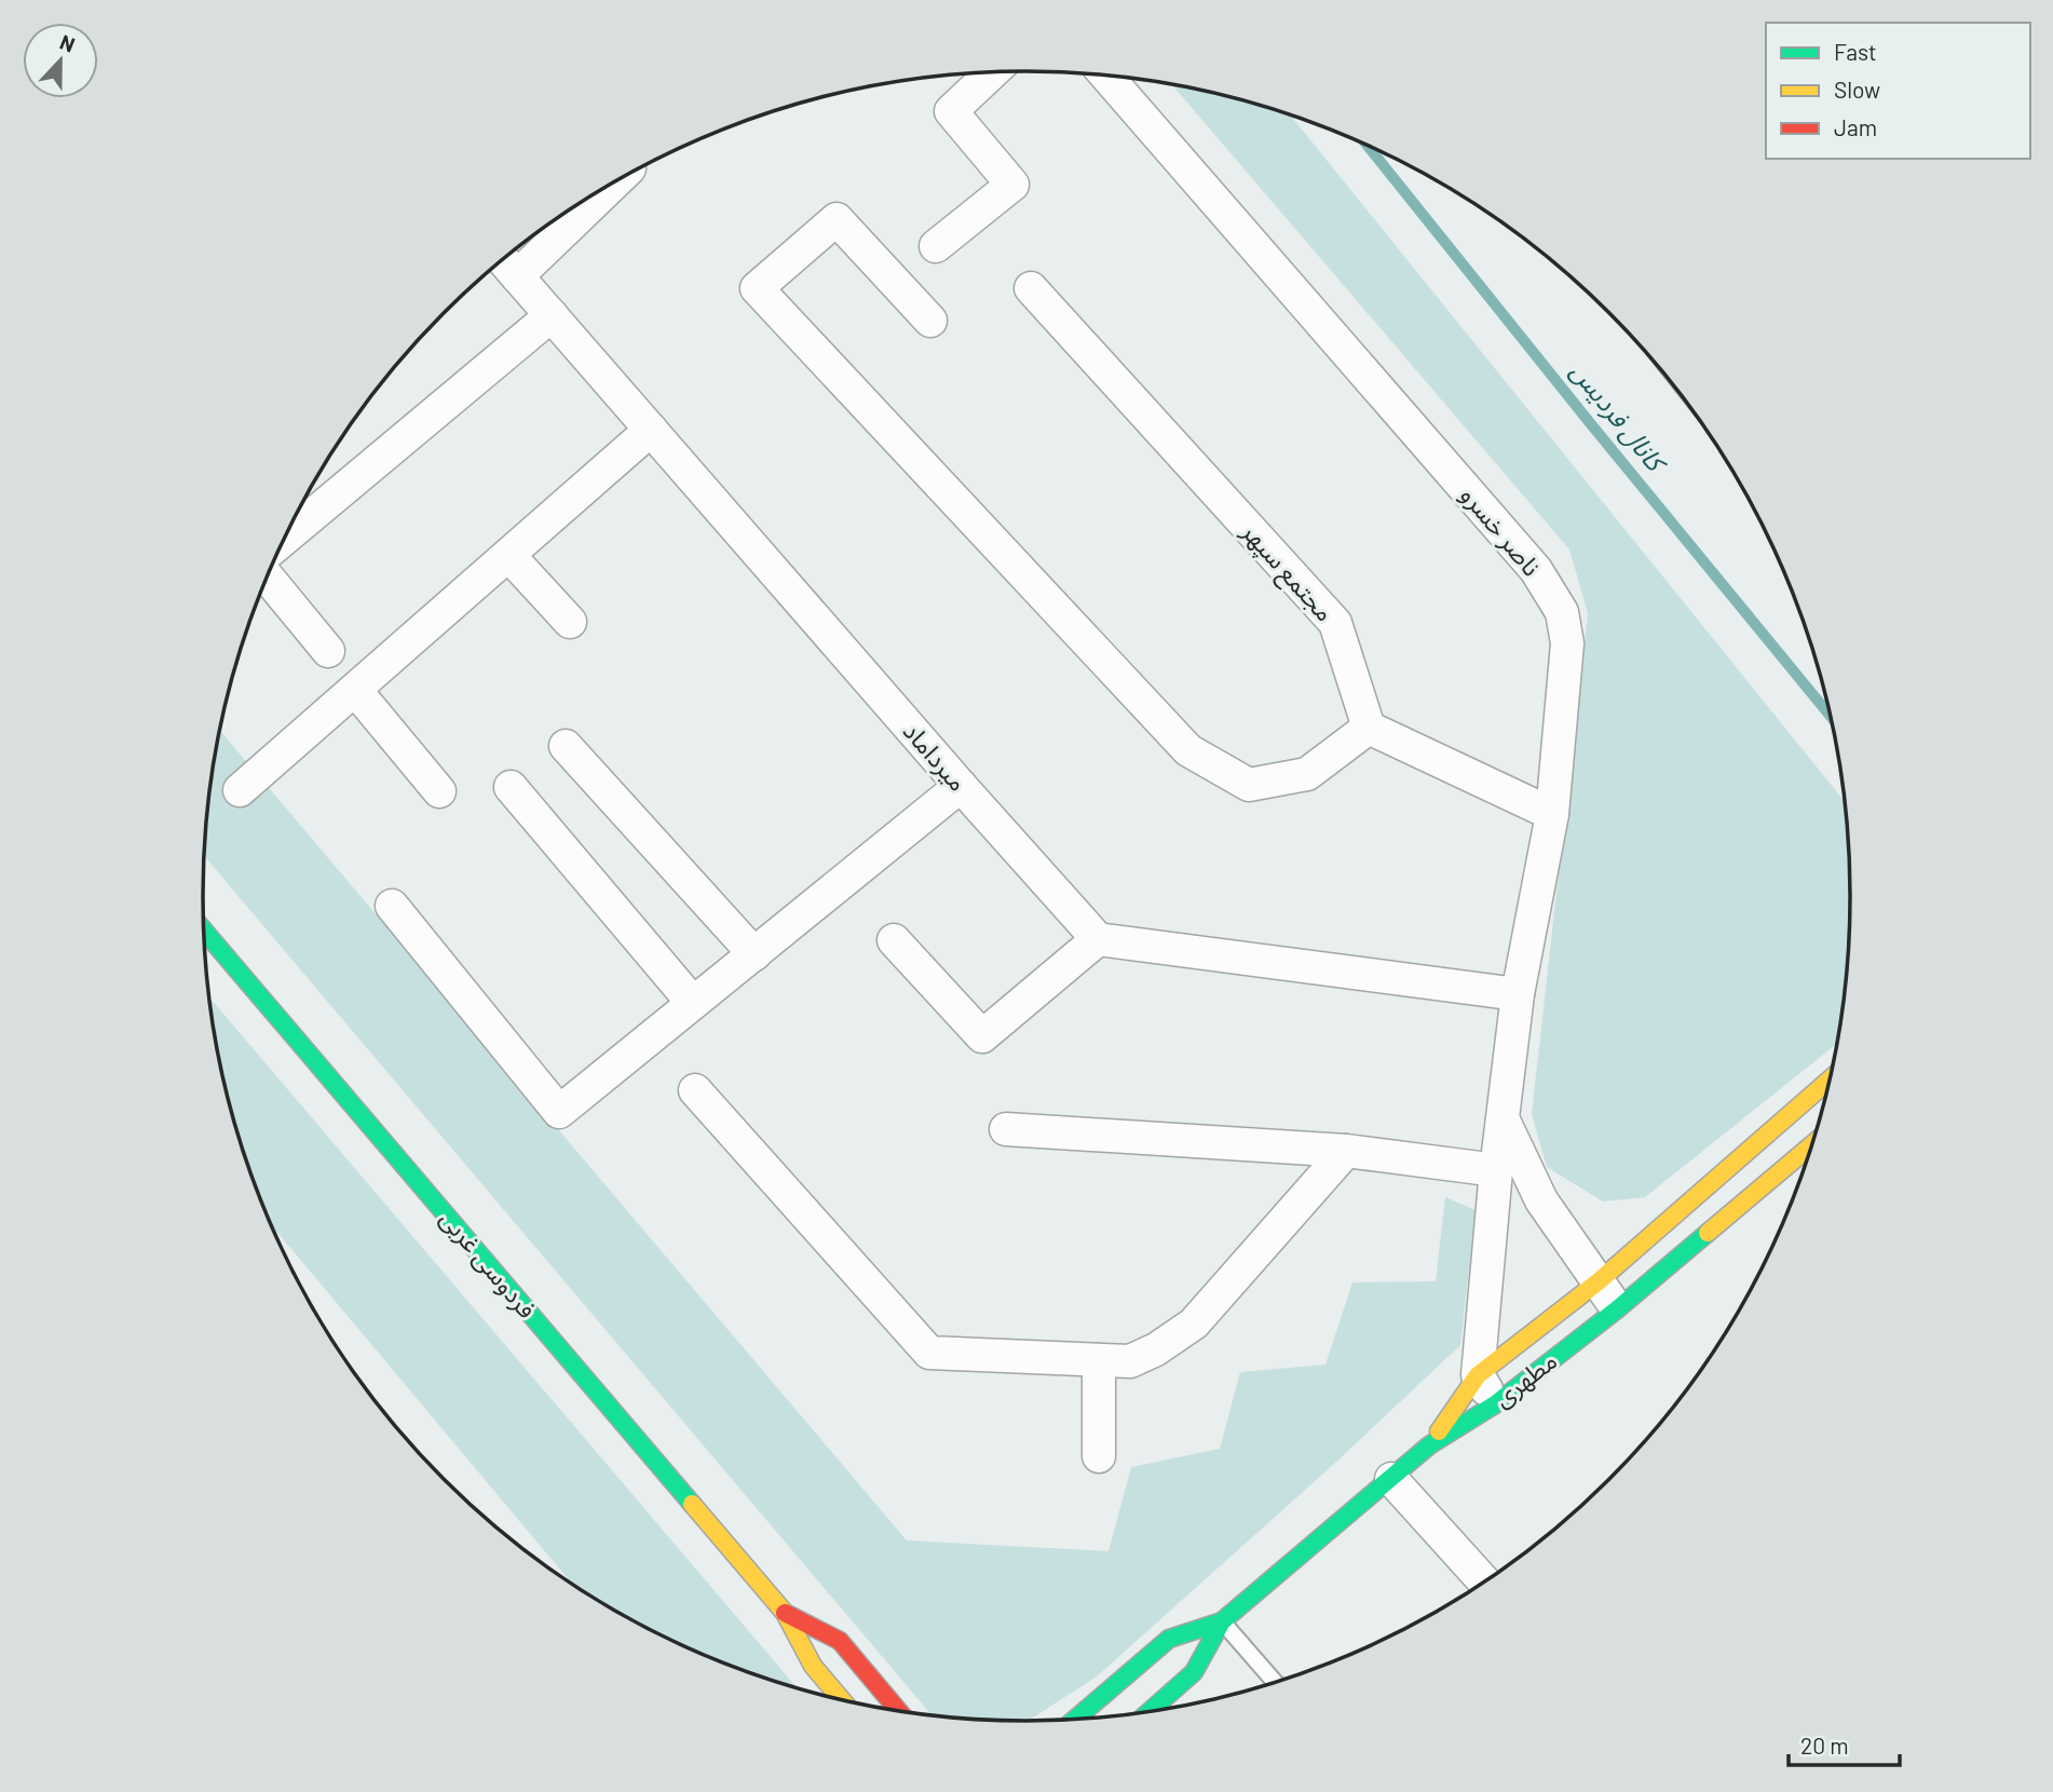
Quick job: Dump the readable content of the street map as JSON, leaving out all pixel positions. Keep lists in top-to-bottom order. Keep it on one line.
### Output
{"streets":{"main road":["فردوسی غربی","مطهری"],"street":["ناصر خسرو","مجتمع سپهر","میرداماد"]},"water":["کانال فردیس"],"legend":["Fast","Slow","Jam"],"scale_bar":"20 m","north":"top"}
